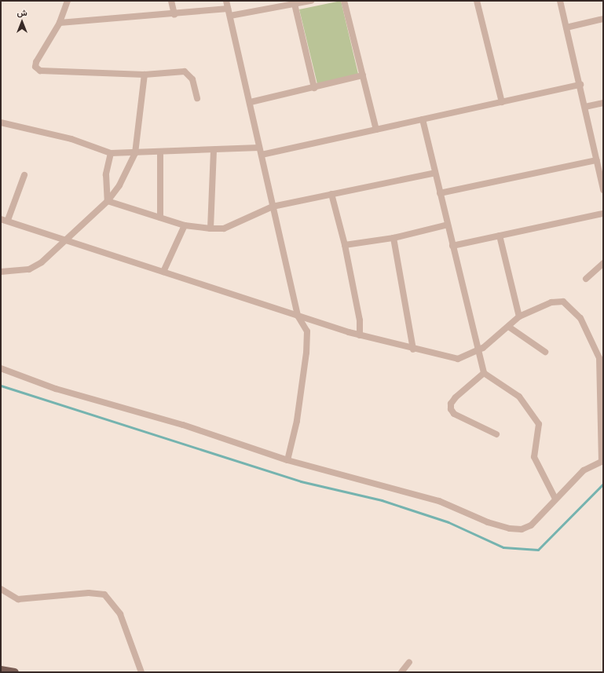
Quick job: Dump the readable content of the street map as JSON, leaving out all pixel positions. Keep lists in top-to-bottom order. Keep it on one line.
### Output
{"north":"top"}
